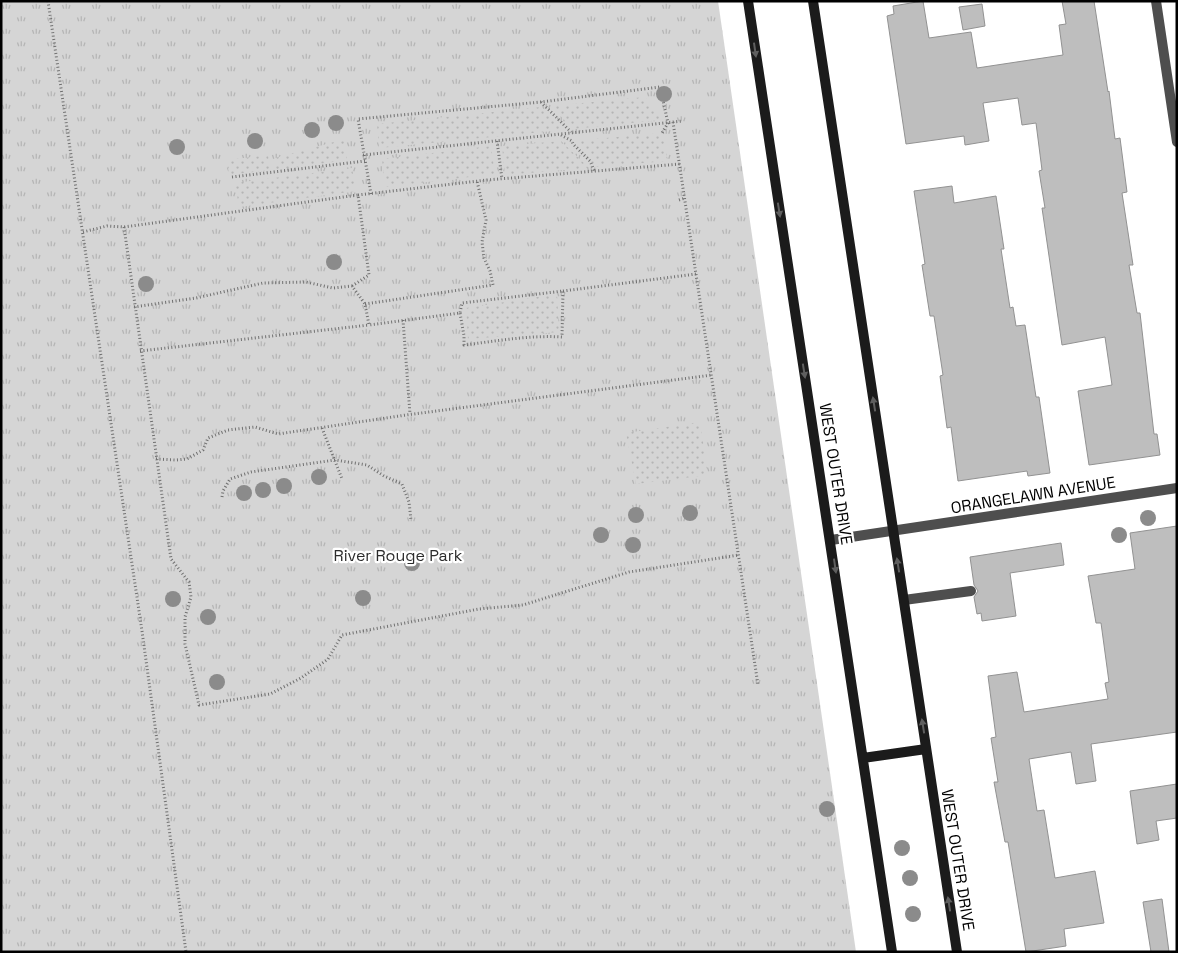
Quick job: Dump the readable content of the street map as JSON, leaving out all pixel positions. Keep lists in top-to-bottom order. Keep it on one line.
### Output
{"streets":{"main road":["WEST OUTER DRIVE"],"street":["ORANGELAWN AVENUE"]},"crossings":[["WEST OUTER DRIVE","ORANGELAWN AVENUE"]],"parks":["River Rouge Park"]}
